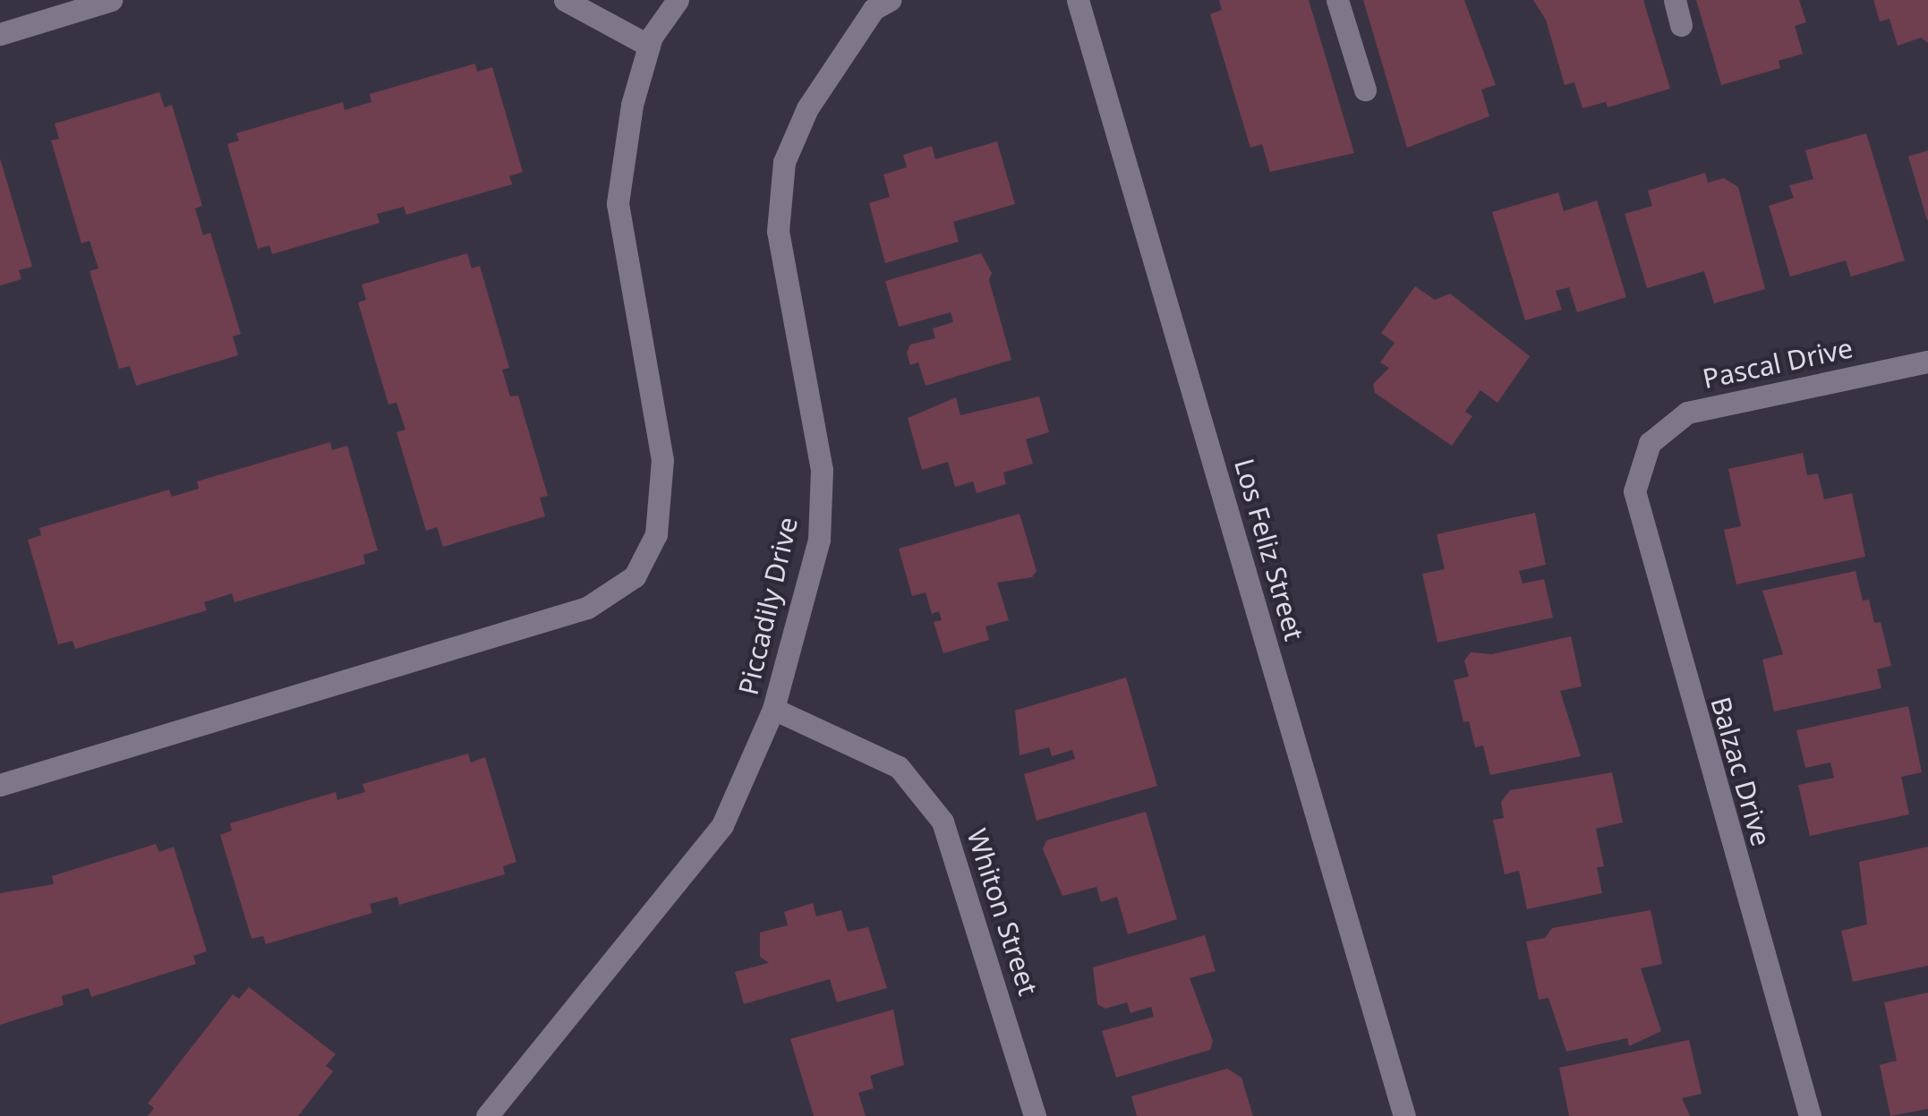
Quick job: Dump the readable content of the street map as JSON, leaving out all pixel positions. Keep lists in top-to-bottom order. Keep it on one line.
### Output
{"streets":{"street":["Pascal Drive","Los Feliz Street","Piccadily Drive","Balzac Drive","Whiton Street"]},"crossings":[["Pascal Drive","Balzac Drive"],["Piccadily Drive","Whiton Street"]]}
